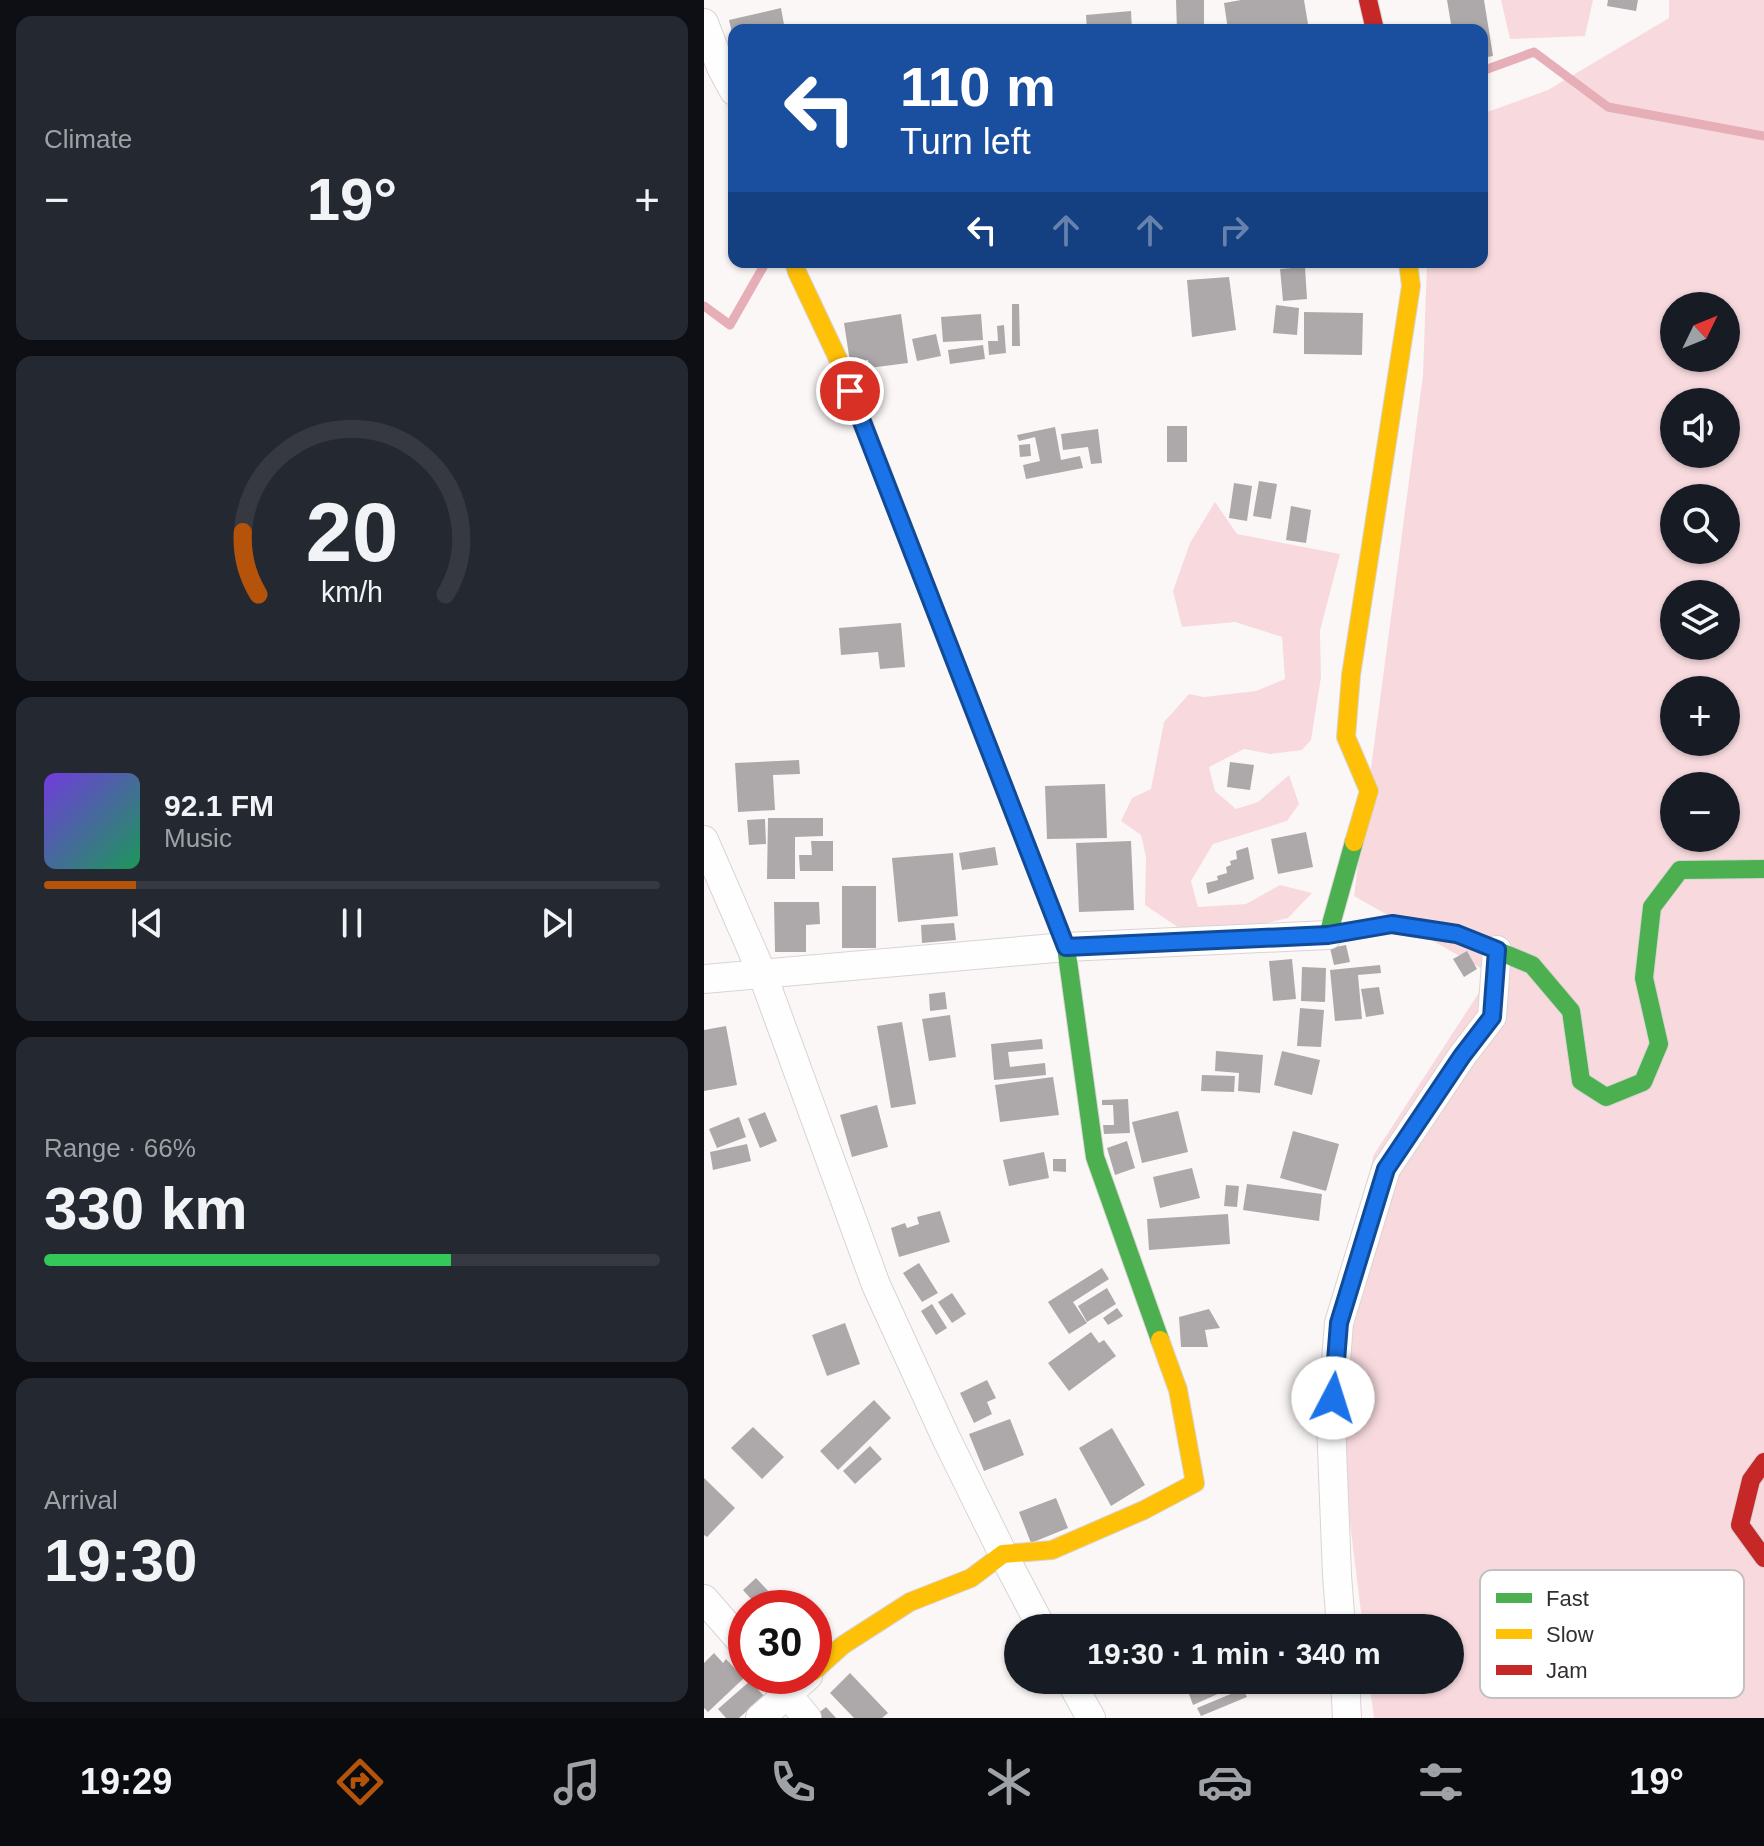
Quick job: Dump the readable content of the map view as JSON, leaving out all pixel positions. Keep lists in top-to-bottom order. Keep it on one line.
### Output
{"legend":["Fast","Slow","Jam"],"north":"top right","page":{"tile":["Climate",["Range · 66%","330 km"],["Arrival","19:30"]],"turn":["110 m","Turn left"],"heat":["−","19°","+"],"map_buttons":["+","−"],"song":["92.1 FM","Music"],"limit":"30","trip":"19:30 · 1 min · 340 m","tabs":["19:29","19°"],"gauge":["20","km/h"]}}
